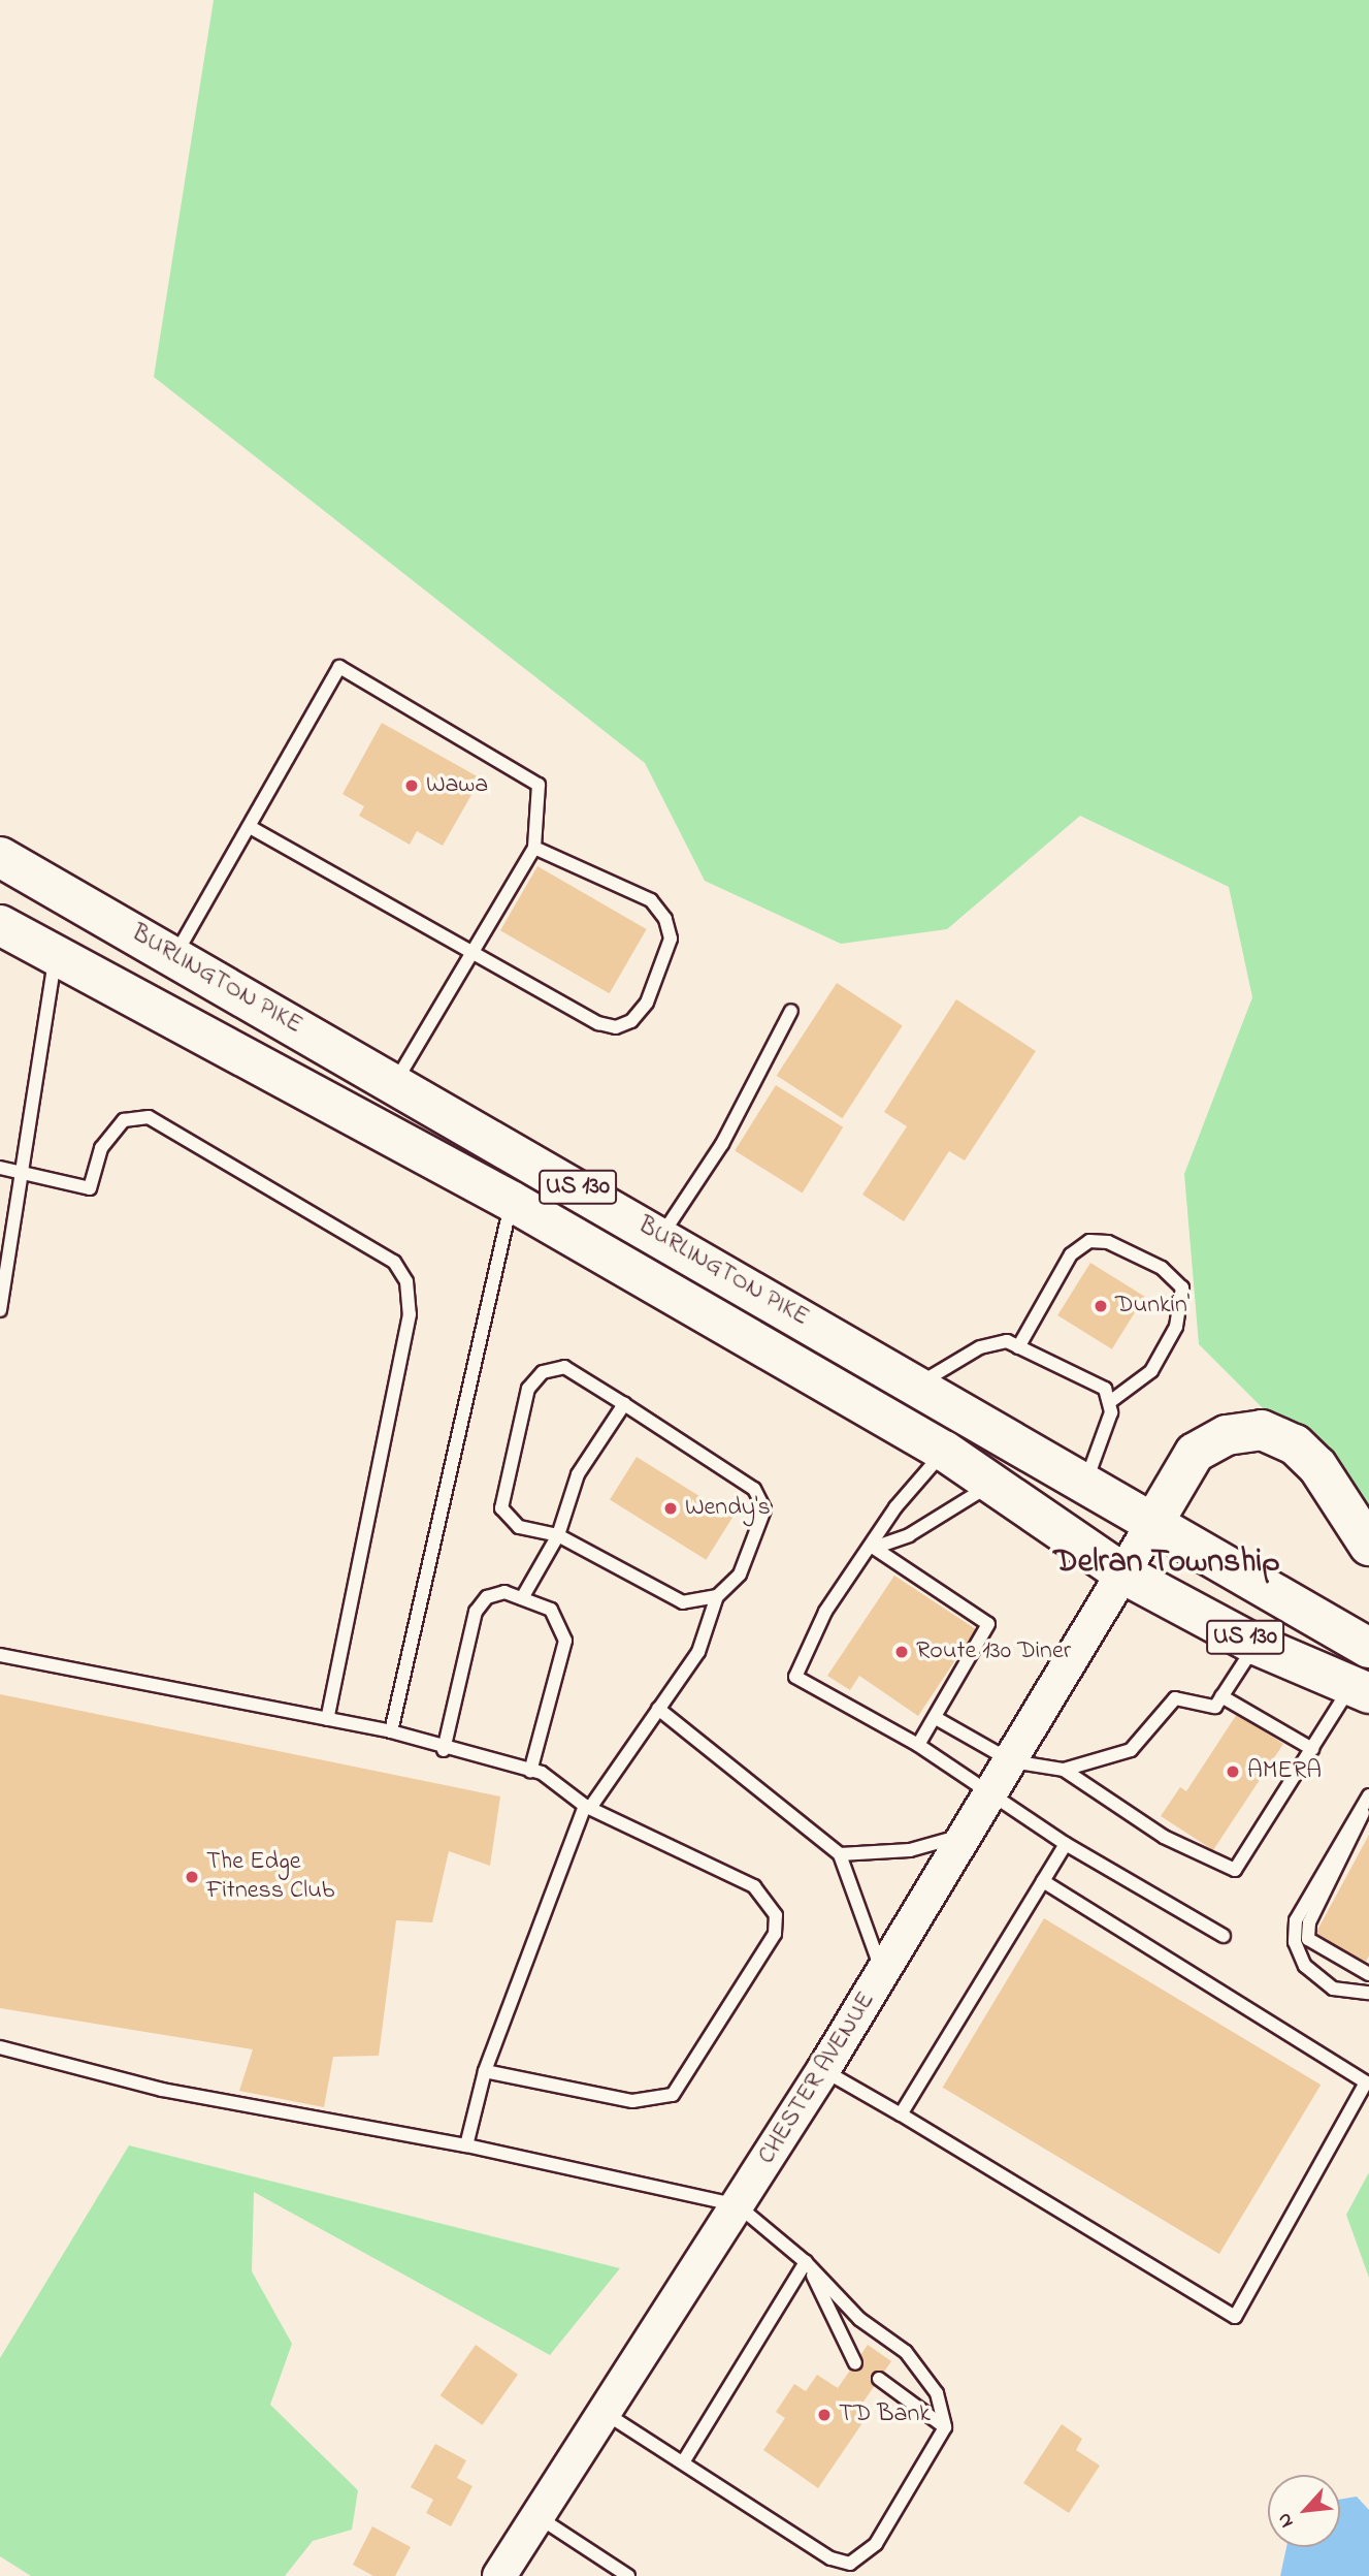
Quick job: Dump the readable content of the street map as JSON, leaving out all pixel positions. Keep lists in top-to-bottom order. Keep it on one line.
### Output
{"streets":{"highway":["BURLINGTON PIKE","US 130"],"street":["CHESTER AVENUE"]},"crossings":[["BURLINGTON PIKE","CHESTER AVENUE"]],"districts":["Delran Township"],"places":["Wawa","Dunkin'","Wendy's","Route 130 Diner","AMERA","The Edge Fitness Club","TD Bank"],"north":"bottom left"}
